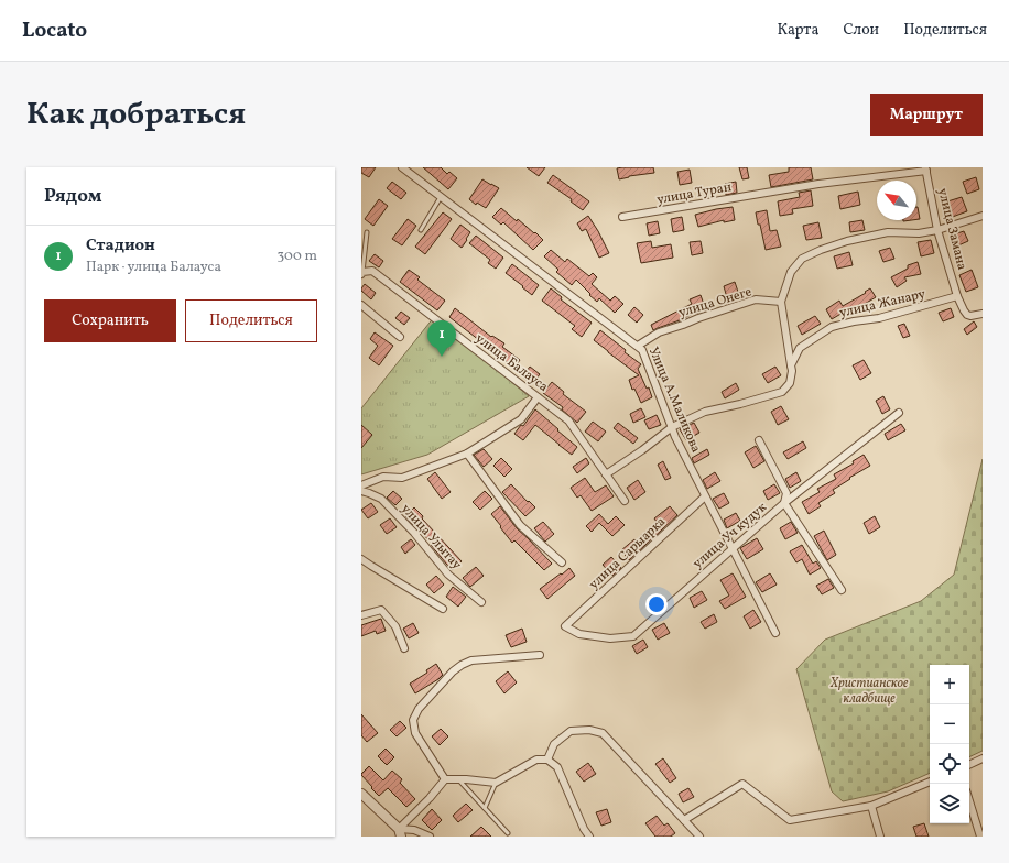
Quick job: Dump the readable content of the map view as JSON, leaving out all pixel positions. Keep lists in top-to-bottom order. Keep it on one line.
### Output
{"streets":{"street":["улица Туран","улица Замана","улица Онеге","улица Жанару","улица Балауса","Улица А.Маликова","улица Уч кудук","улица Улытау","улица Сарыарка"]},"crossings":[["улица Туран","улица Замана"],["улица Замана","улица Жанару"],["улица Онеге","Улица А.Маликова"],["улица Жанару","улица Балауса"],["улица Жанару","Улица А.Маликова"],["Улица А.Маликова","улица Уч кудук"],["Улица А.Маликова","улица Сарыарка"],["улица Уч кудук","улица Сарыарка"]],"parks":["Христианское кладбище"],"north":"top left","page":{"header":"Locato","nav":["Карта","Слои","Поделиться"],"title":"Как добраться","buttons":["Маршрут",["Сохранить","Поделиться"]],"heading":"Рядом","list":[{"mark":"1","name":"Стадион","note":"Парк · улица Балауса","value":"300 m"}],"pins":"1","map_buttons":["+","−"]}}
